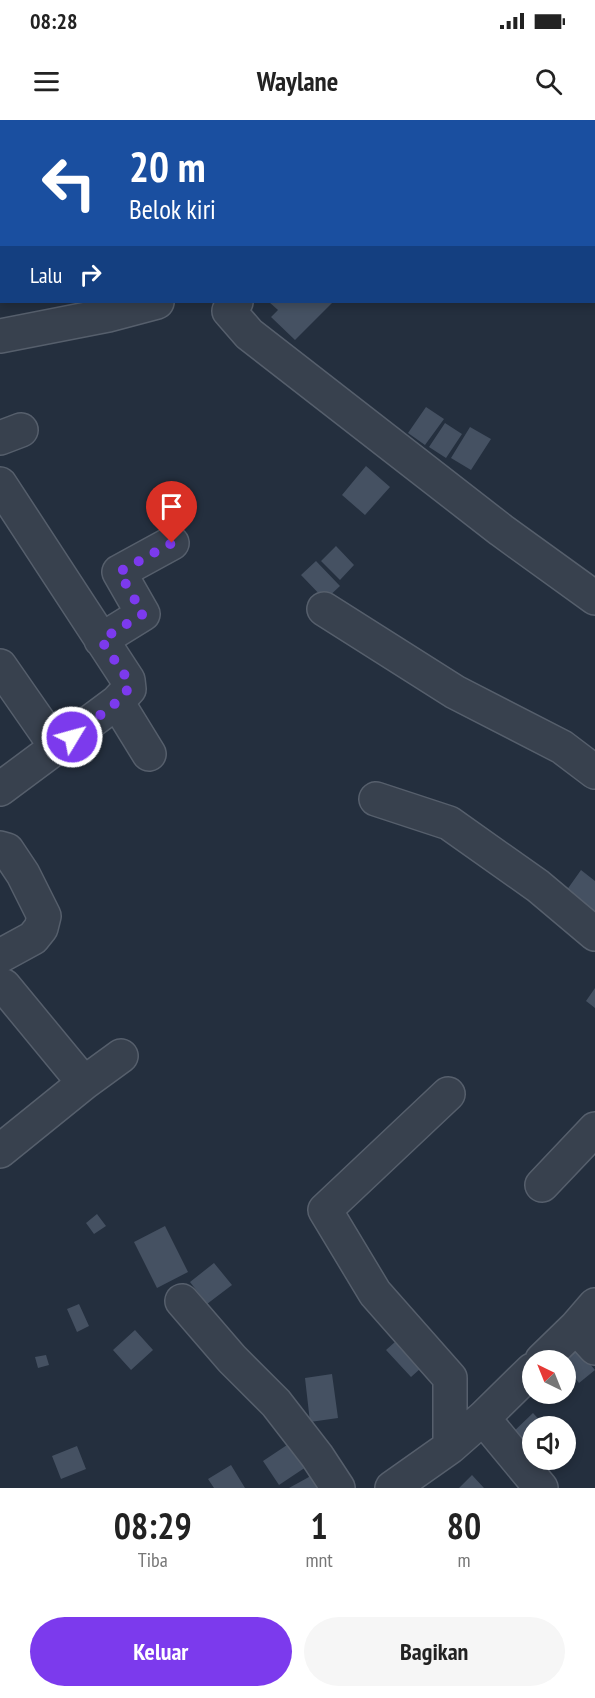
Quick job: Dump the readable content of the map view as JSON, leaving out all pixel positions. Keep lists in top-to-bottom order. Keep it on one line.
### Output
{"north":"top left","page":{"status":"08:28","header":"Waylane","turn":["20 m","Belok kiri"],"then":"Lalu","eta":["08:29","Tiba","1","mnt","80","m"],"buttons":["Keluar","Bagikan"]}}
